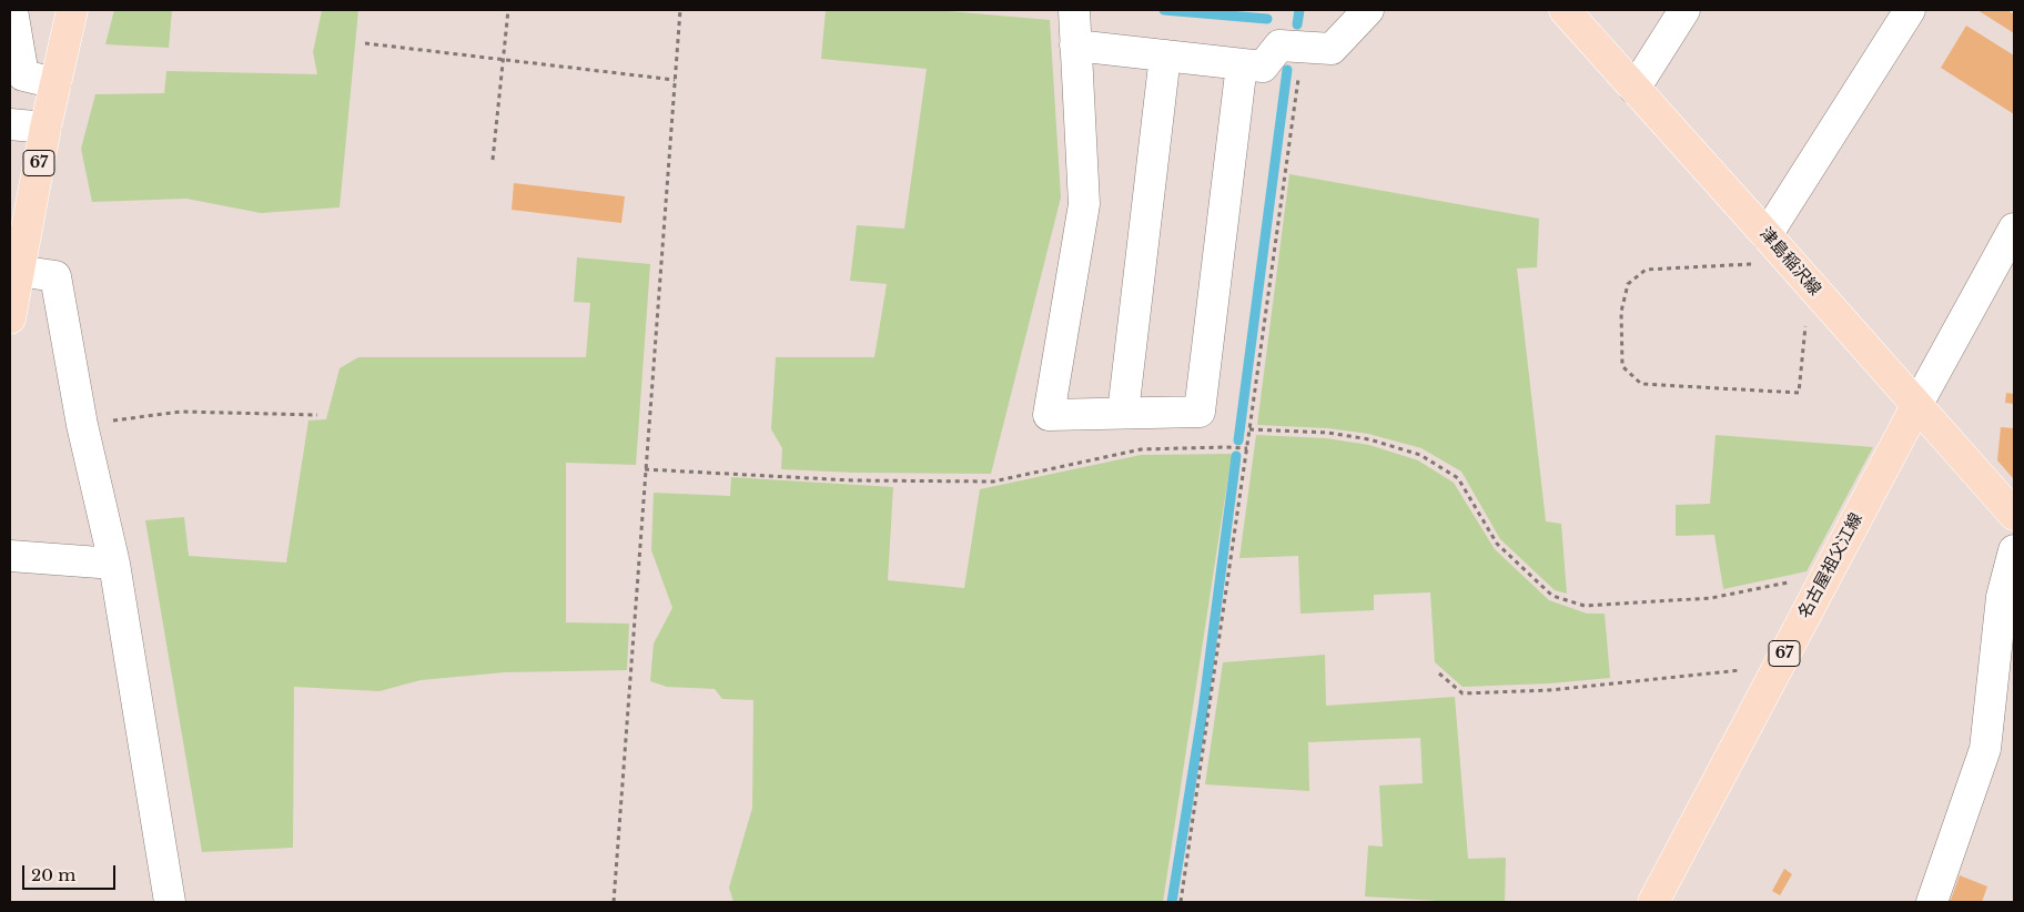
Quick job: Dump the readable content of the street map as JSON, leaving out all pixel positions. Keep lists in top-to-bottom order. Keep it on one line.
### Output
{"streets":{"main road":["67","津島稲沢線","名古屋祖父江線"]},"crossings":[["津島稲沢線","名古屋祖父江線"]],"scale_bar":"20 m"}
